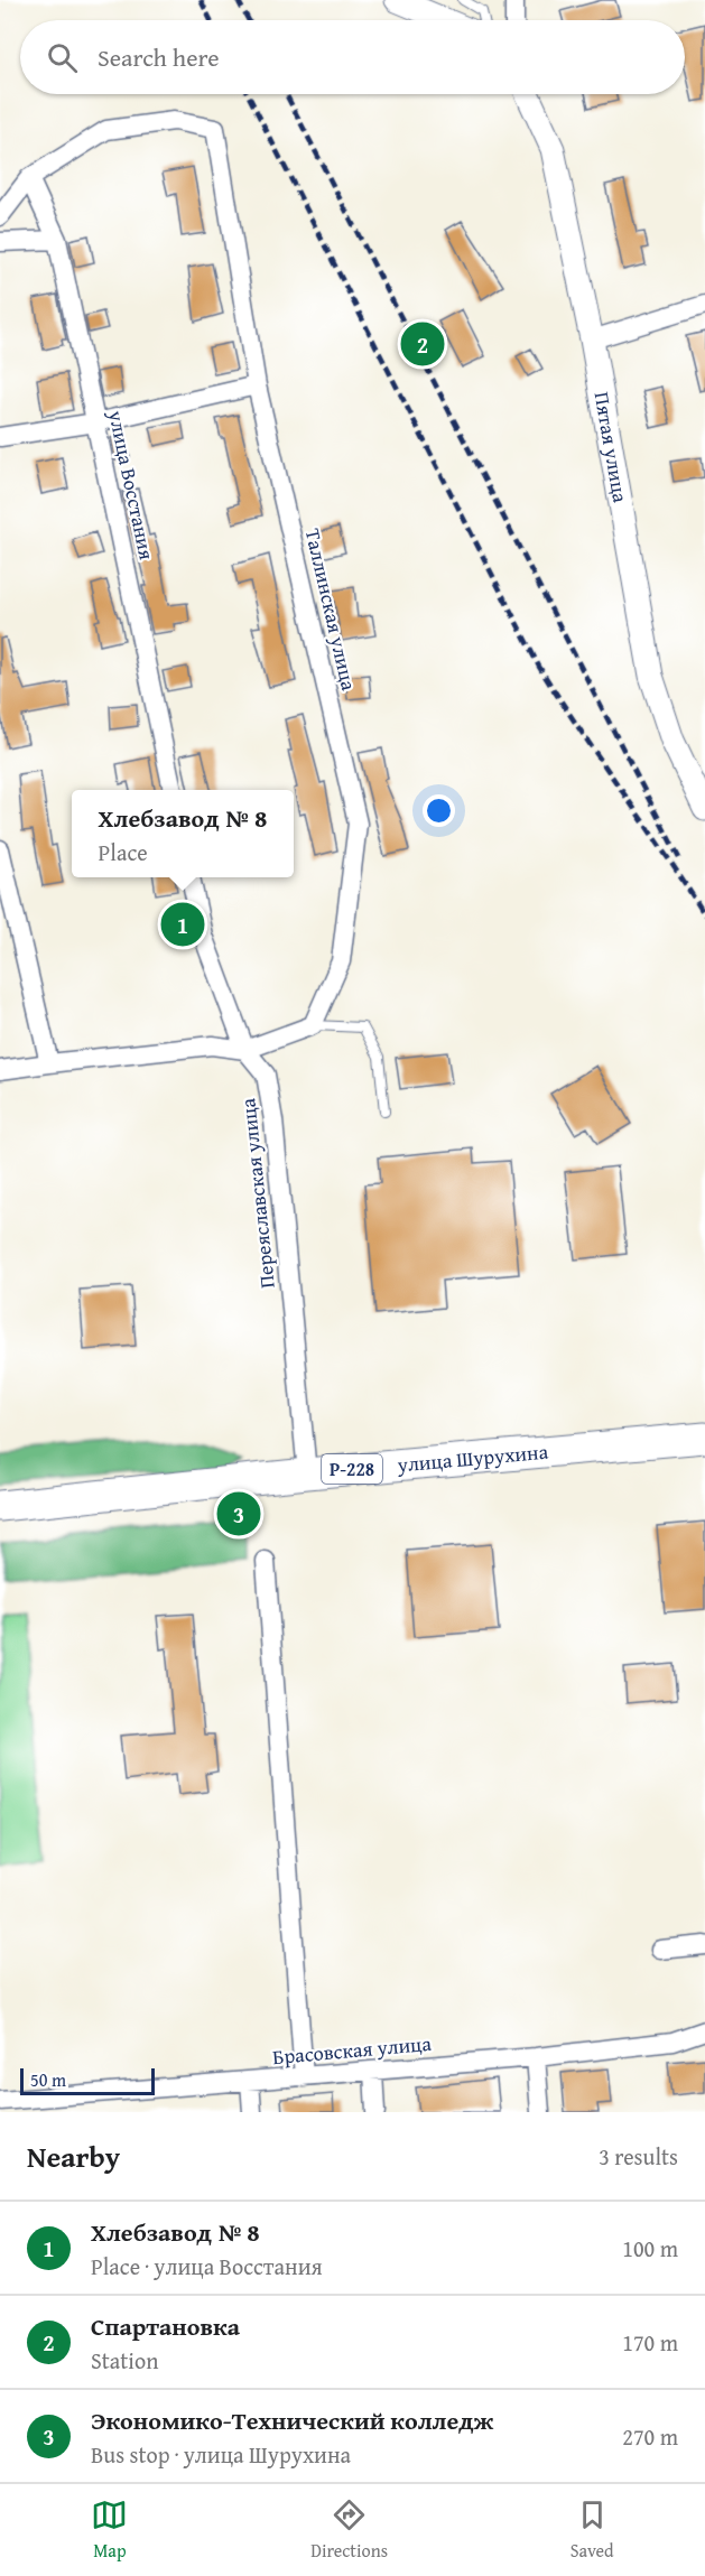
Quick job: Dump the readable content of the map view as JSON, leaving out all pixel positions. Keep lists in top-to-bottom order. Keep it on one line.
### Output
{"streets":{"highway":["улица Шурухина","Р-228"],"street":["Пятая улица","улица Восстания","Таллинская улица","Переяславская улица","Брасовская улица"]},"crossings":[["улица Восстания","Таллинская улица"],["Переяславская улица","улица Шурухина"]],"scale_bar":"50 m","page":{"search":"Search here","pins":["2","1","3"],"popup":["Хлебзавод № 8","Place"],"scale":"50 m","heading":["Nearby","3 results"],"list":[{"mark":"1","name":"Хлебзавод № 8","note":"Place · улица Восстания","value":"100 m"},{"mark":"2","name":"Спартановка","note":"Station","value":"170 m"},{"mark":"3","name":"Экономико-Технический колледж","note":"Bus stop · улица Шурухина","value":"270 m"}],"nav":["Map","Directions","Saved"]}}
